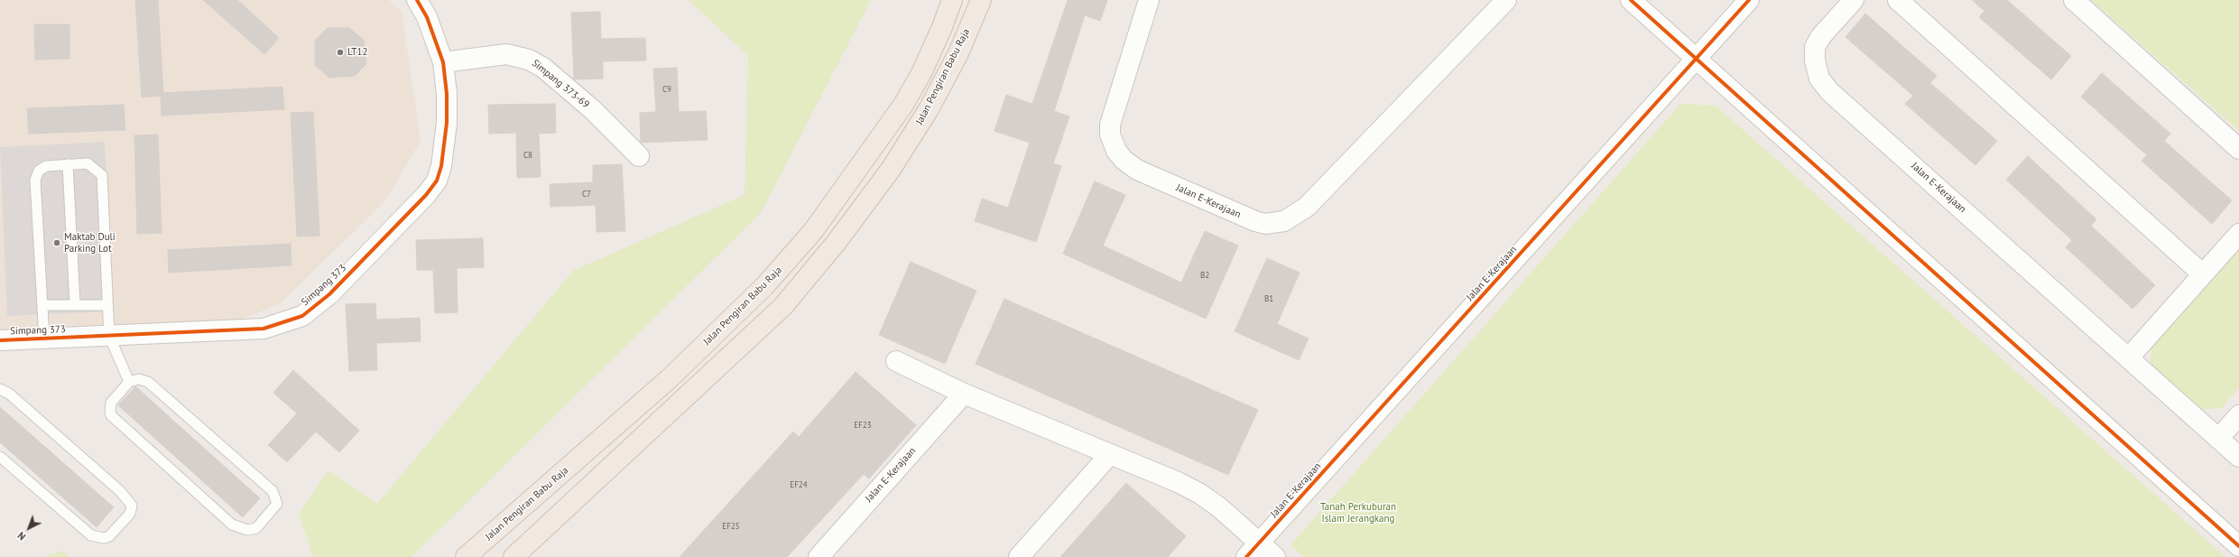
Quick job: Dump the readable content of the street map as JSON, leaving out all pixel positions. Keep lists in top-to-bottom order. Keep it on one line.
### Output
{"streets":{"main road":["Jalan Pengiran Babu Raja"],"street":["Simpang 373-69","Jalan E-Kerajaan","Simpang 373"]},"crossings":[["Simpang 373-69","Simpang 373"]],"parks":["Tanah Perkuburan Islam Jerangkang"],"places":["LT12","Maktab Duli Parking Lot"],"house_numbers":["C9","C8","C7","B2","B1","EF23","EF24","EF25"],"north":"bottom left"}
